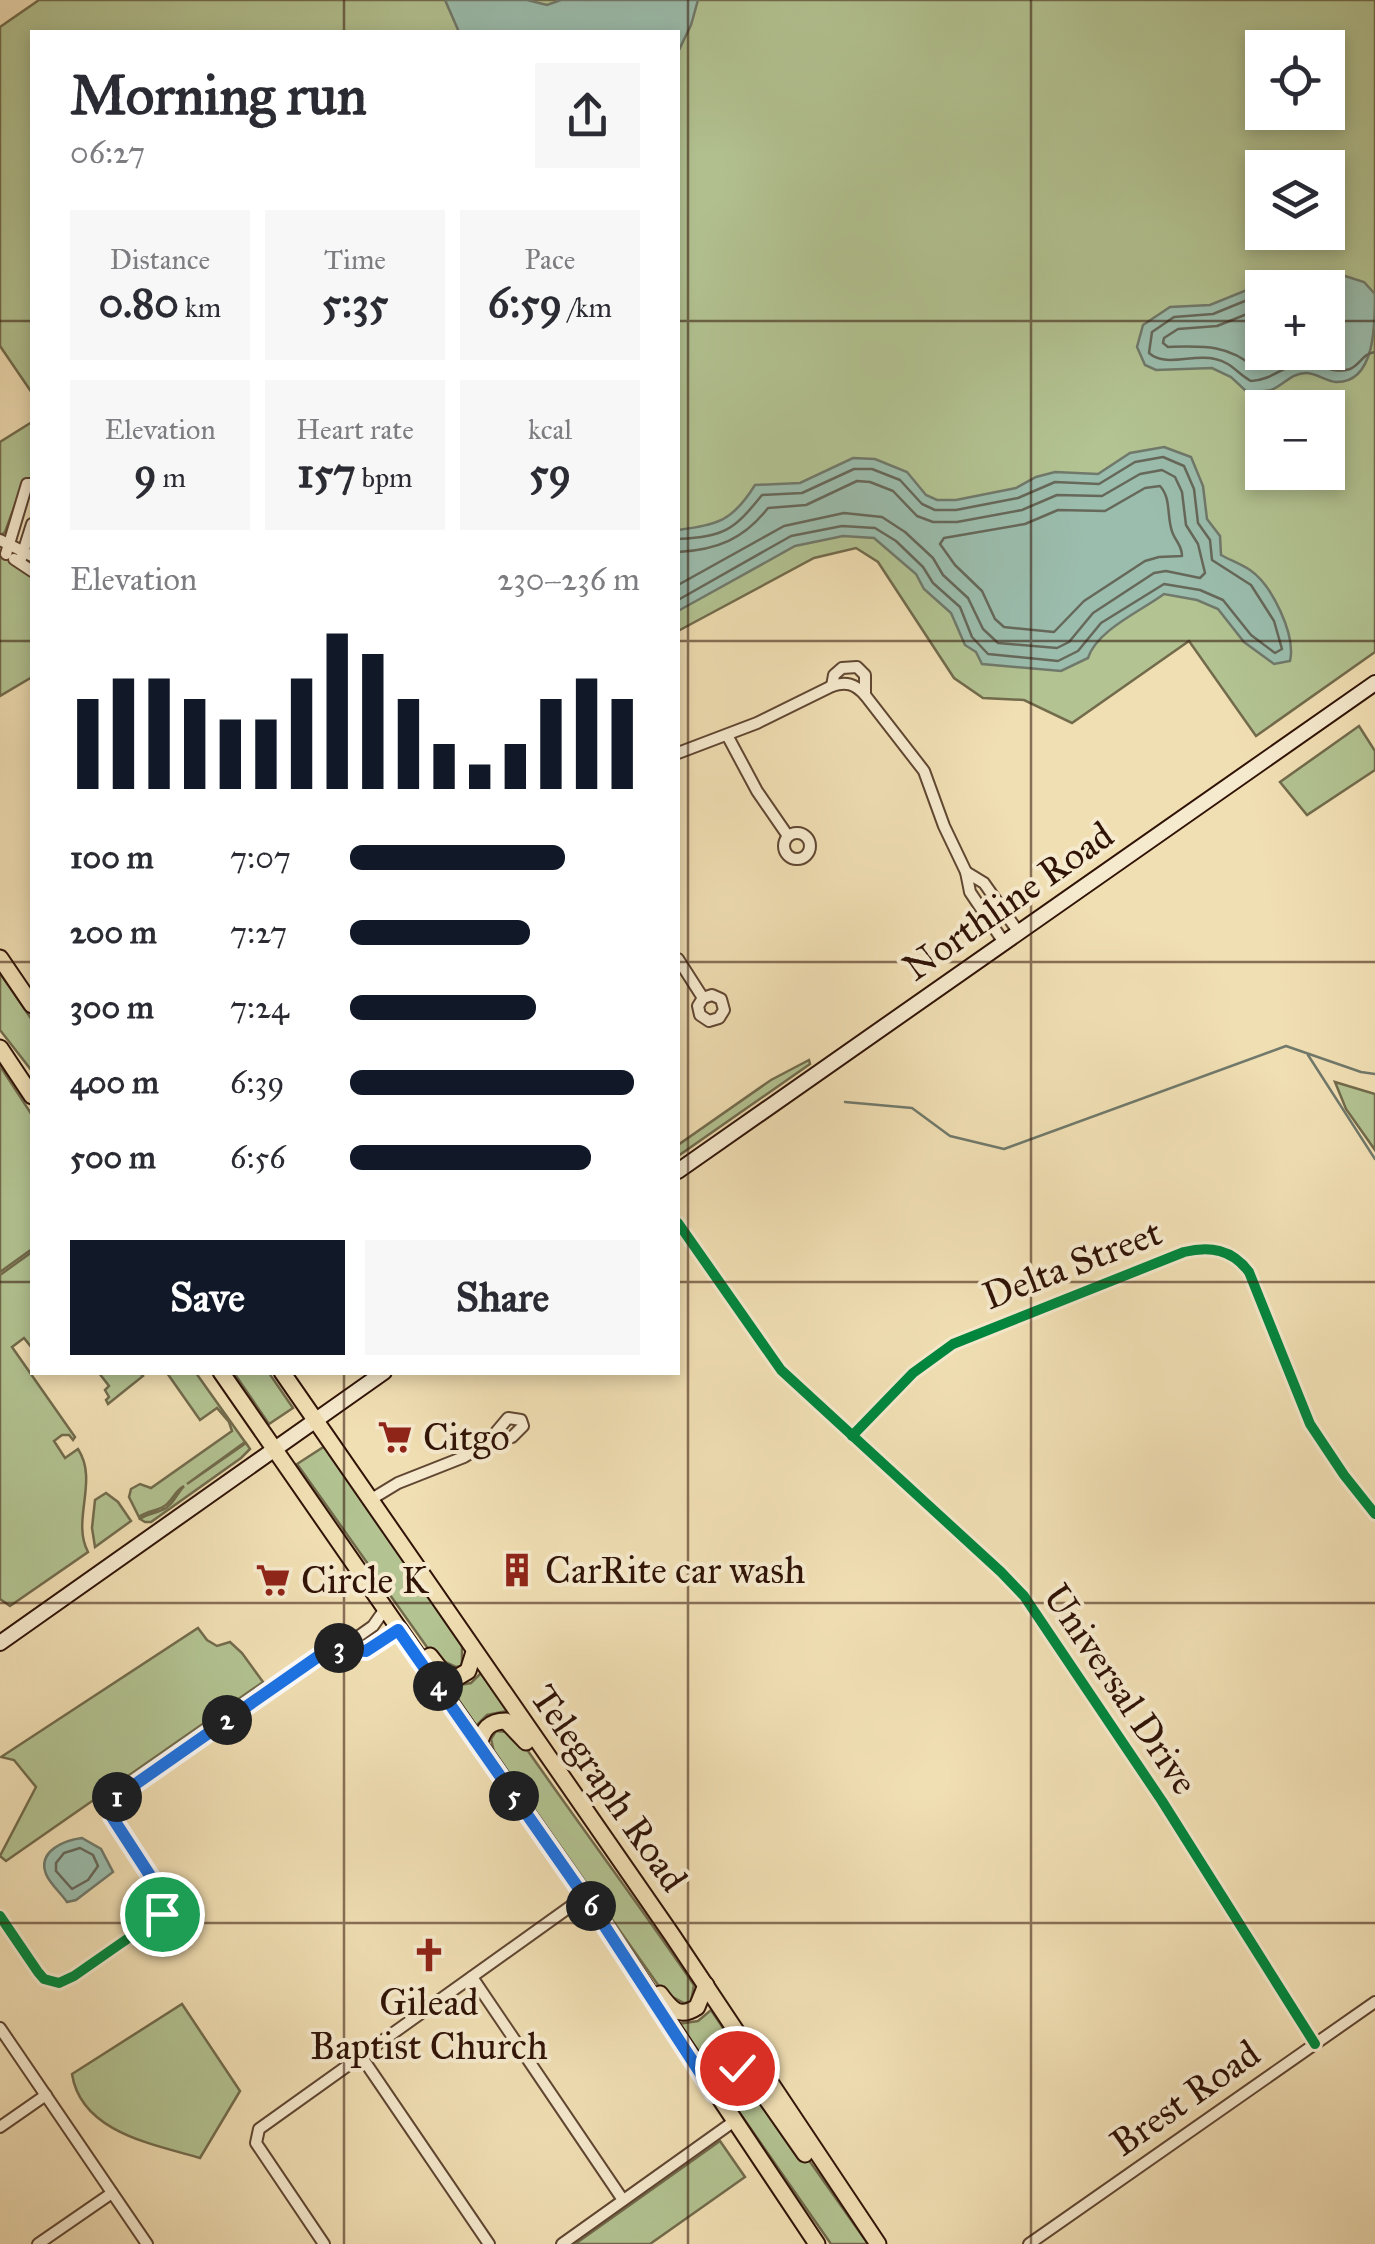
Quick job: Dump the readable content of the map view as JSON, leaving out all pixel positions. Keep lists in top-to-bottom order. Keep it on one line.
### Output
{"streets":{"main road":["Northline Road","Telegraph Road"],"street":["Delta Street","Universal Drive","Brest Road"]},"crossings":[["Delta Street","Universal Drive"],["Universal Drive","Brest Road"]],"places":{"supermarket":["Citgo","Circle K"],"building":["CarRite car wash"],"church":["Gilead Baptist Church"]},"page":{"map_buttons":["+","−"],"heading":["Morning run","06:27"],"stats":[["Distance","0.80 km"],["Time","5:35"],["Pace","6:59 /km"],["Elevation","9 m"],["Heart rate","157 bpm"],["kcal","59"]],"chart":["Elevation","230–236 m"],"list":[{"name":"100 m","note":"7:07"},{"name":"200 m","note":"7:27"},{"name":"300 m","note":"7:24"},{"name":"400 m","note":"6:39"},{"name":"500 m","note":"6:56"}],"buttons":["Save","Share"],"pins":["3","4","2","5","1","6"]}}
